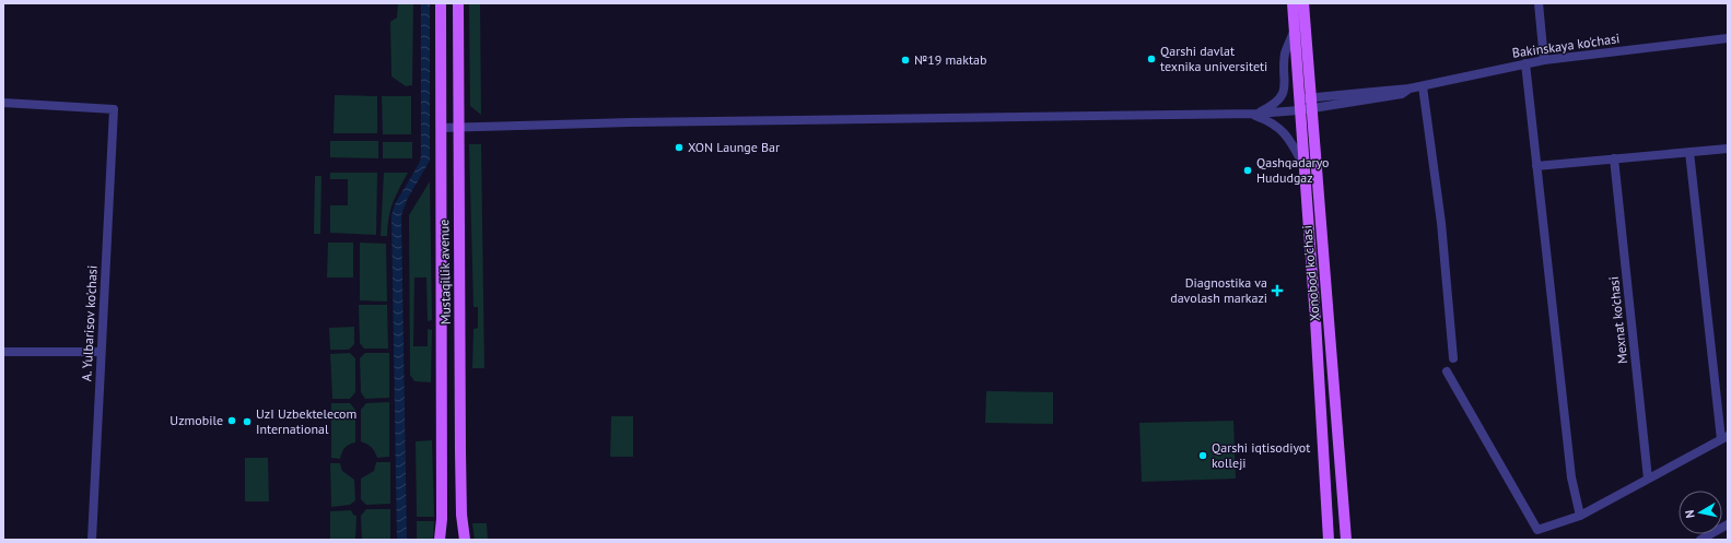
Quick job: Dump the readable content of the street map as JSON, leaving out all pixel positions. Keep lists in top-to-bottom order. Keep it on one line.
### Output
{"streets":{"main road":["Mustaqillik avenue","Xonobod ko'chasi"],"street":["Bakinskaya ko'chasi","Mexnat ko'chasi","A. Yulbarisov ko'chasi"]},"crossings":[["Bakinskaya ko'chasi","Mustaqillik avenue"],["Bakinskaya ko'chasi","Xonobod ko'chasi"]],"places":{"other":["Qarshi davlat texnika universiteti","№19 maktab","XON Launge Bar","Qashqadaryo Hududgaz","Uzmobile","UzI Uzbektelecom International","Qarshi iqtisodiyot kolleji"],"health":["Diagnostika va davolash markazi"]},"north":"left"}
